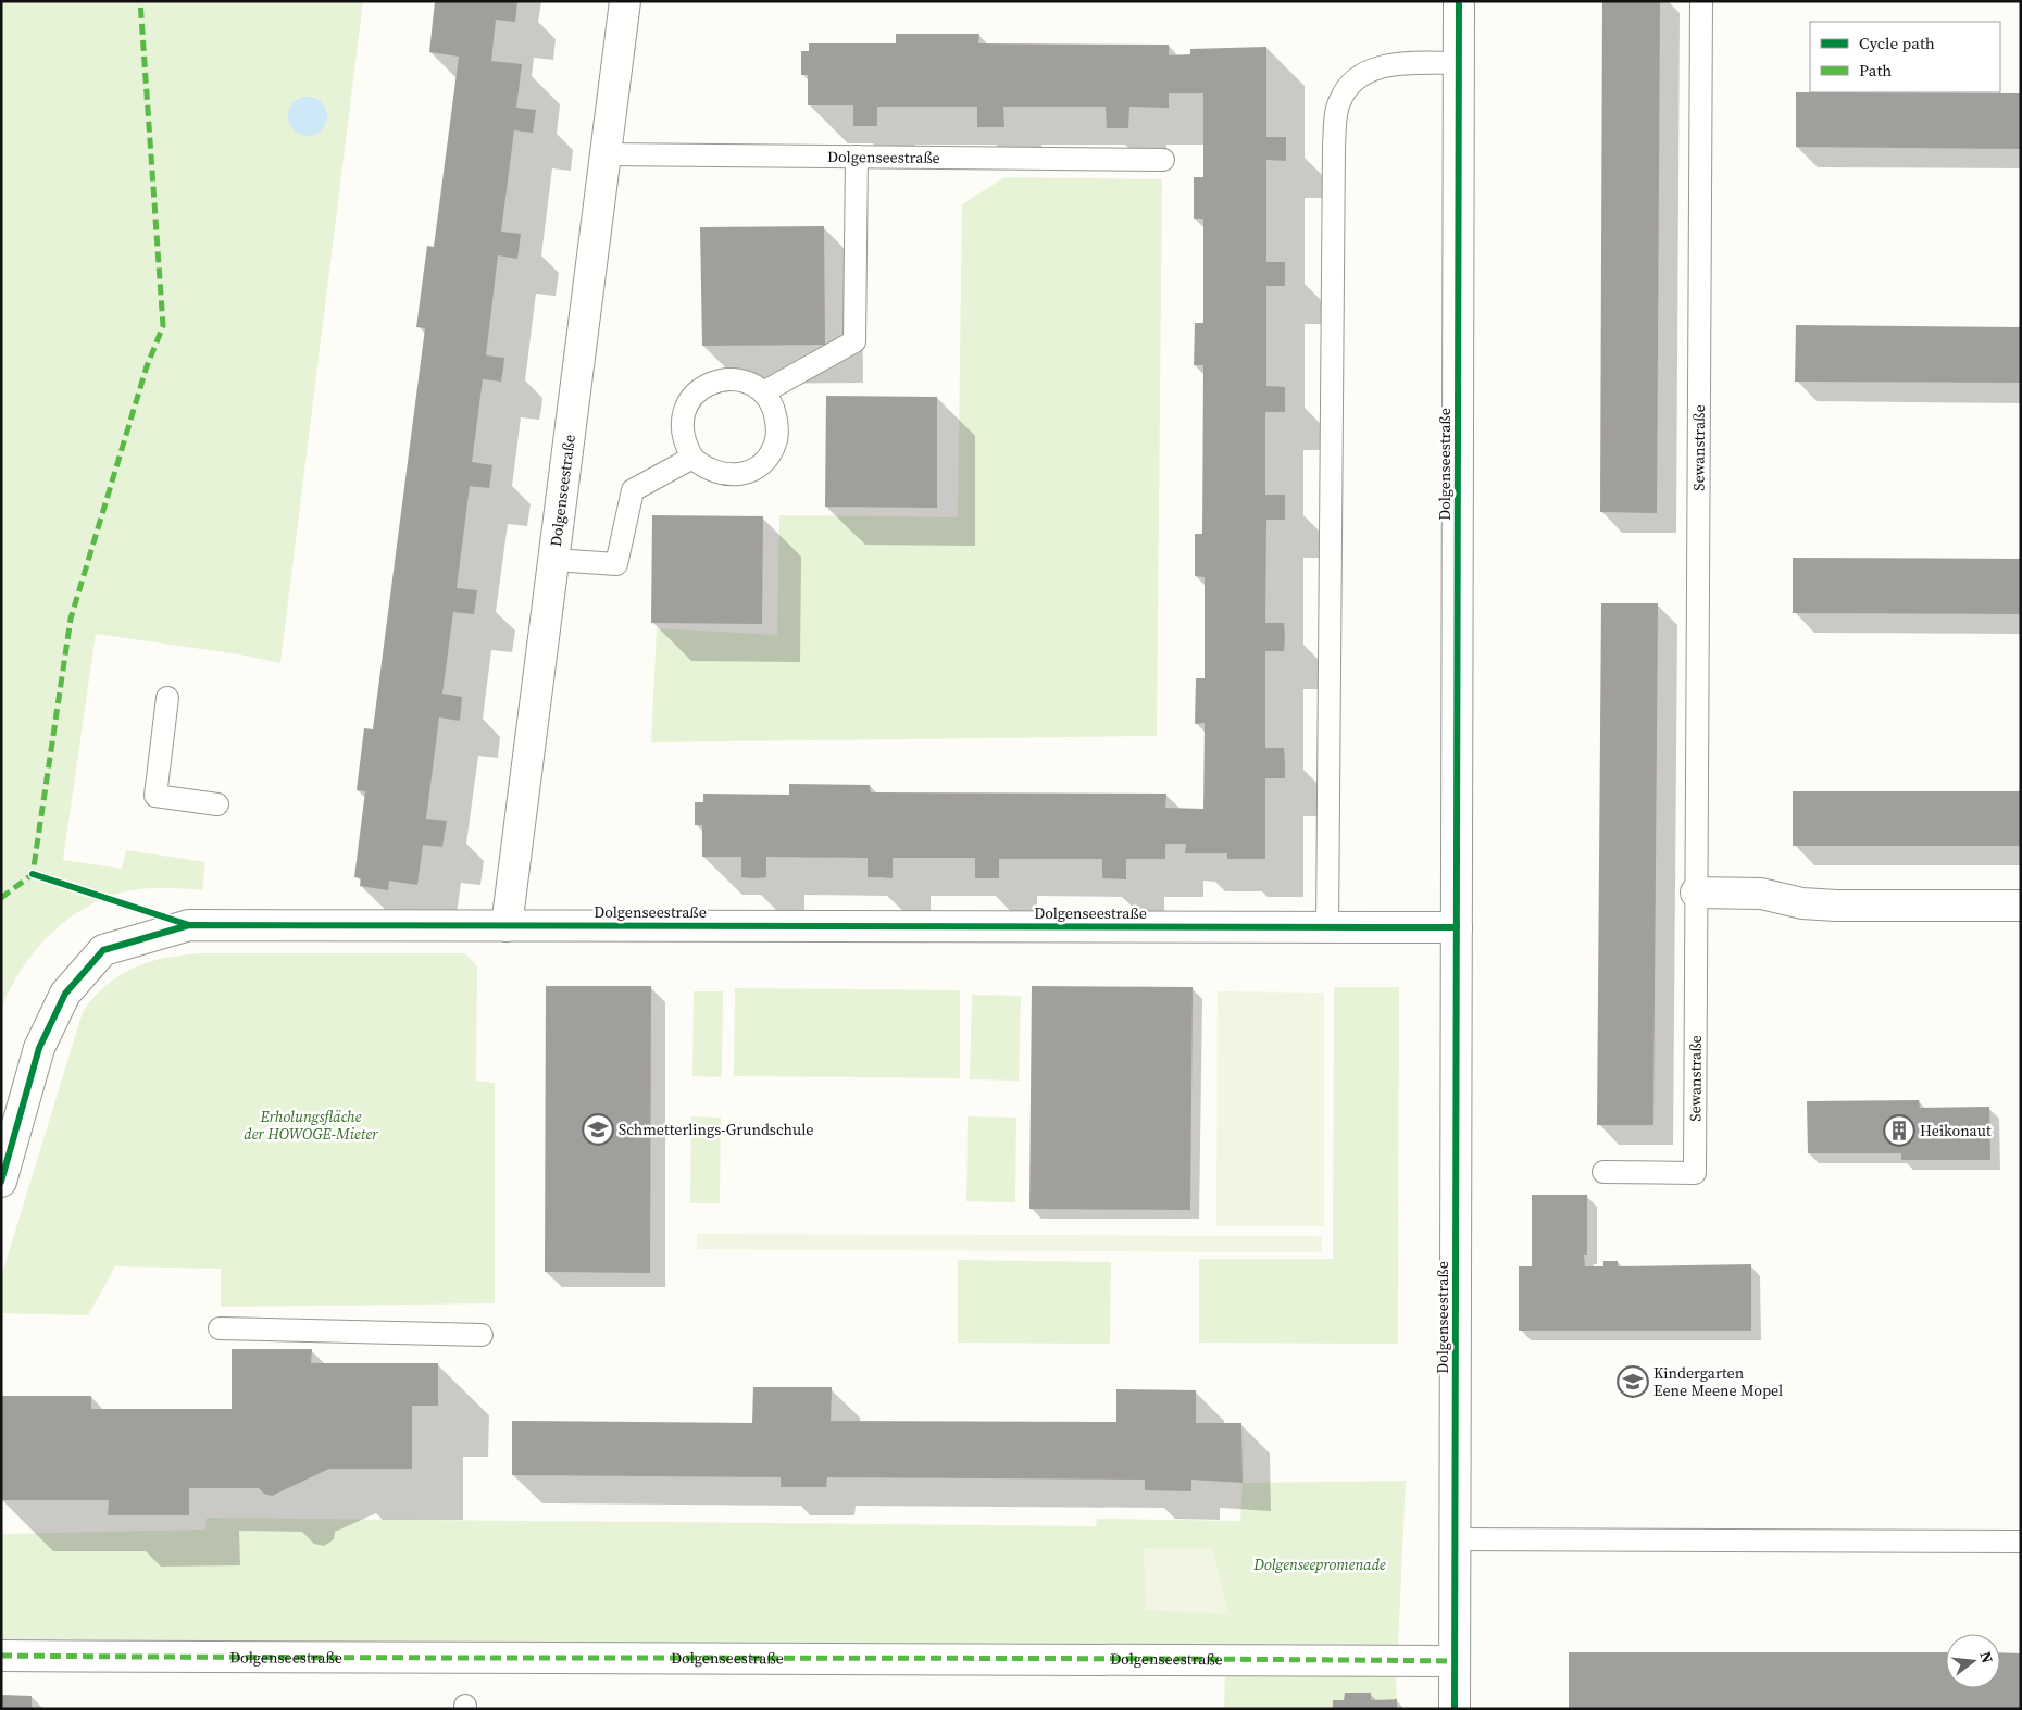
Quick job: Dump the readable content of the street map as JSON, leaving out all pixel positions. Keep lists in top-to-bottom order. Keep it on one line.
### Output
{"streets":{"street":["Dolgenseestraße"],"lane":["Sewanstraße"]},"parks":["Erholungsfläche der HOWOGE-Mieter","Dolgenseepromenade"],"places":{"school or university":["Schmetterlings-Grundschule","Kindergarten Eene Meene Mopel"],"building":["Heikonaut"]},"legend":["Cycle path","Path"],"north":"right"}
